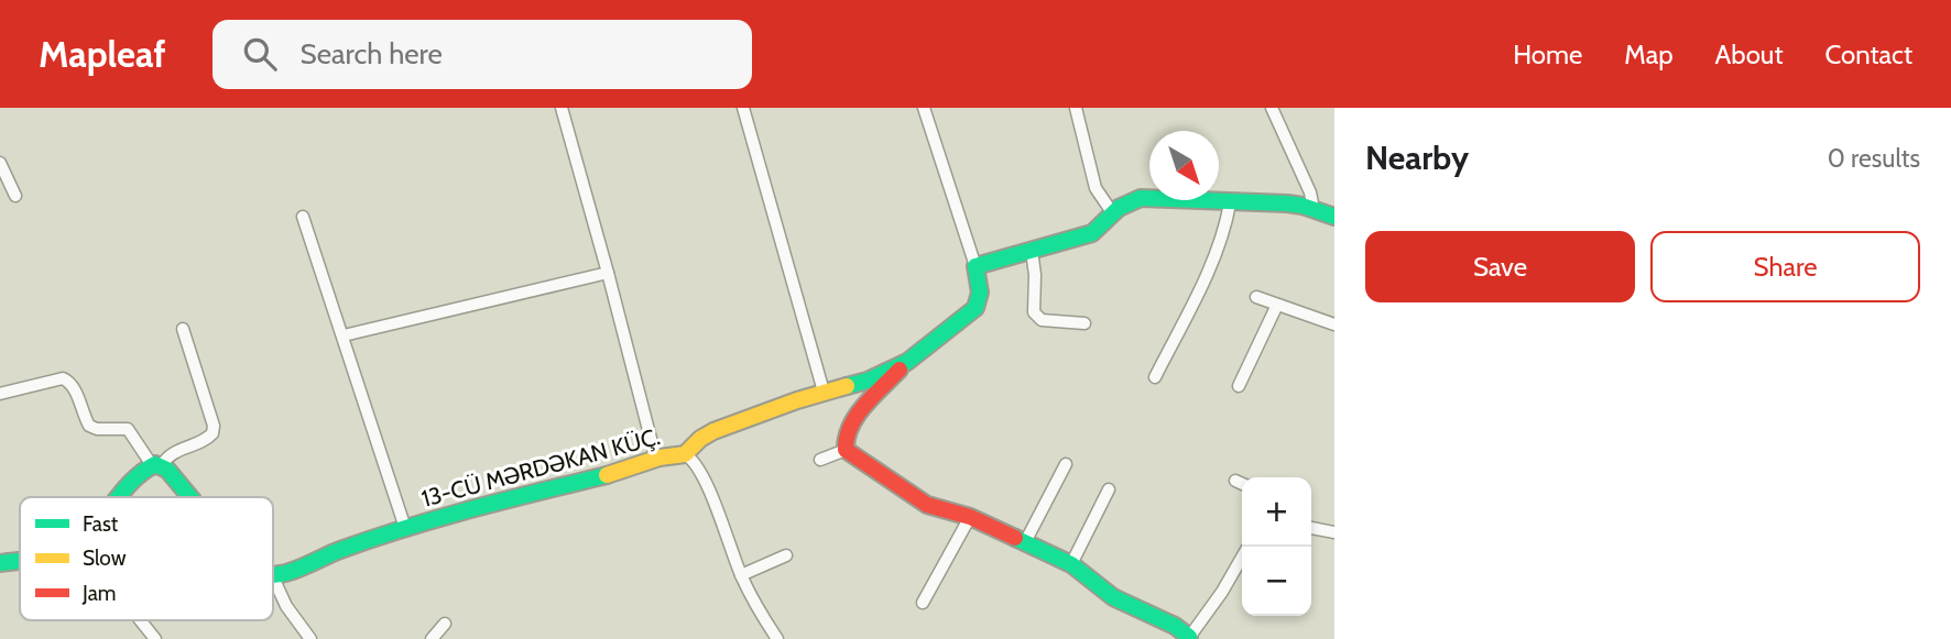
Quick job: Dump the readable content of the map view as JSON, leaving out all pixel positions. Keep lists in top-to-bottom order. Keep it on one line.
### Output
{"streets":{"street":["13-CÜ MƏRDƏKAN KÜÇ."]},"legend":["Fast","Slow","Jam"],"north":"bottom right","page":{"header":"Mapleaf","search":"Search here","nav":["Home","Map","About","Contact"],"heading":["Nearby","0 results"],"buttons":["Save","Share"],"map_buttons":["+","−"]}}
